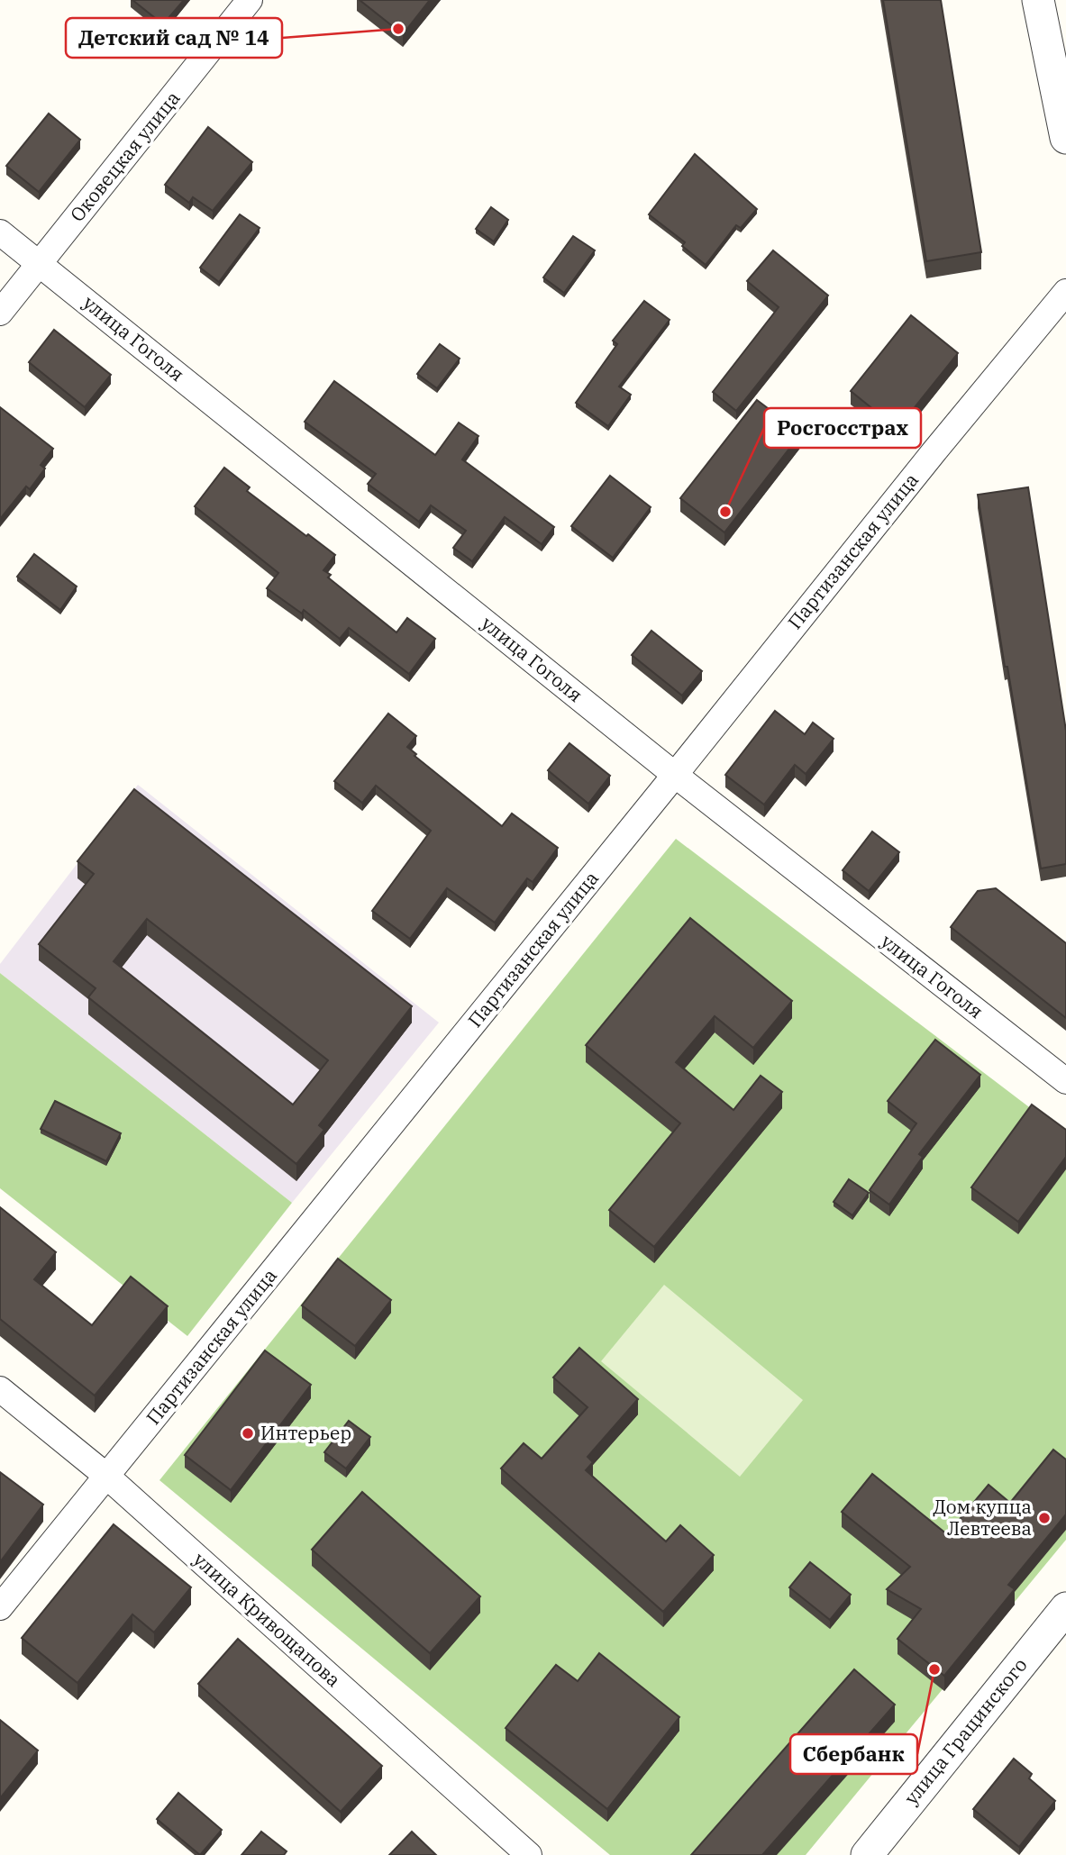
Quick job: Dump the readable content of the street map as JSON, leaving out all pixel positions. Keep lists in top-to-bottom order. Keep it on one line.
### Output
{"streets":{"street":["Оковецкая улица","улица Гоголя","Партизанская улица","улица Кривощапова","улица Грацинского"]},"crossings":[["Оковецкая улица","улица Гоголя"],["улица Гоголя","Партизанская улица"],["Партизанская улица","улица Кривощапова"]],"places":["Детский сад № 14","Росгосстрах","Интерьер","Дом купца Левтеева","Сбербанк"]}
